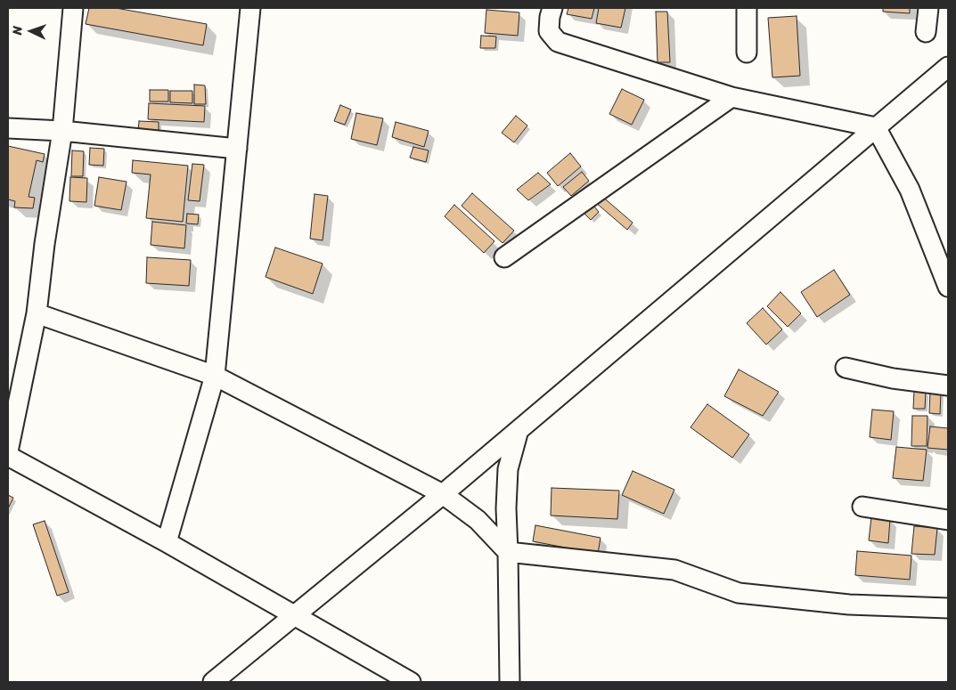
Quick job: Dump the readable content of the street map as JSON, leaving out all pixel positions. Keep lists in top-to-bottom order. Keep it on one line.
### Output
{"north":"left"}
